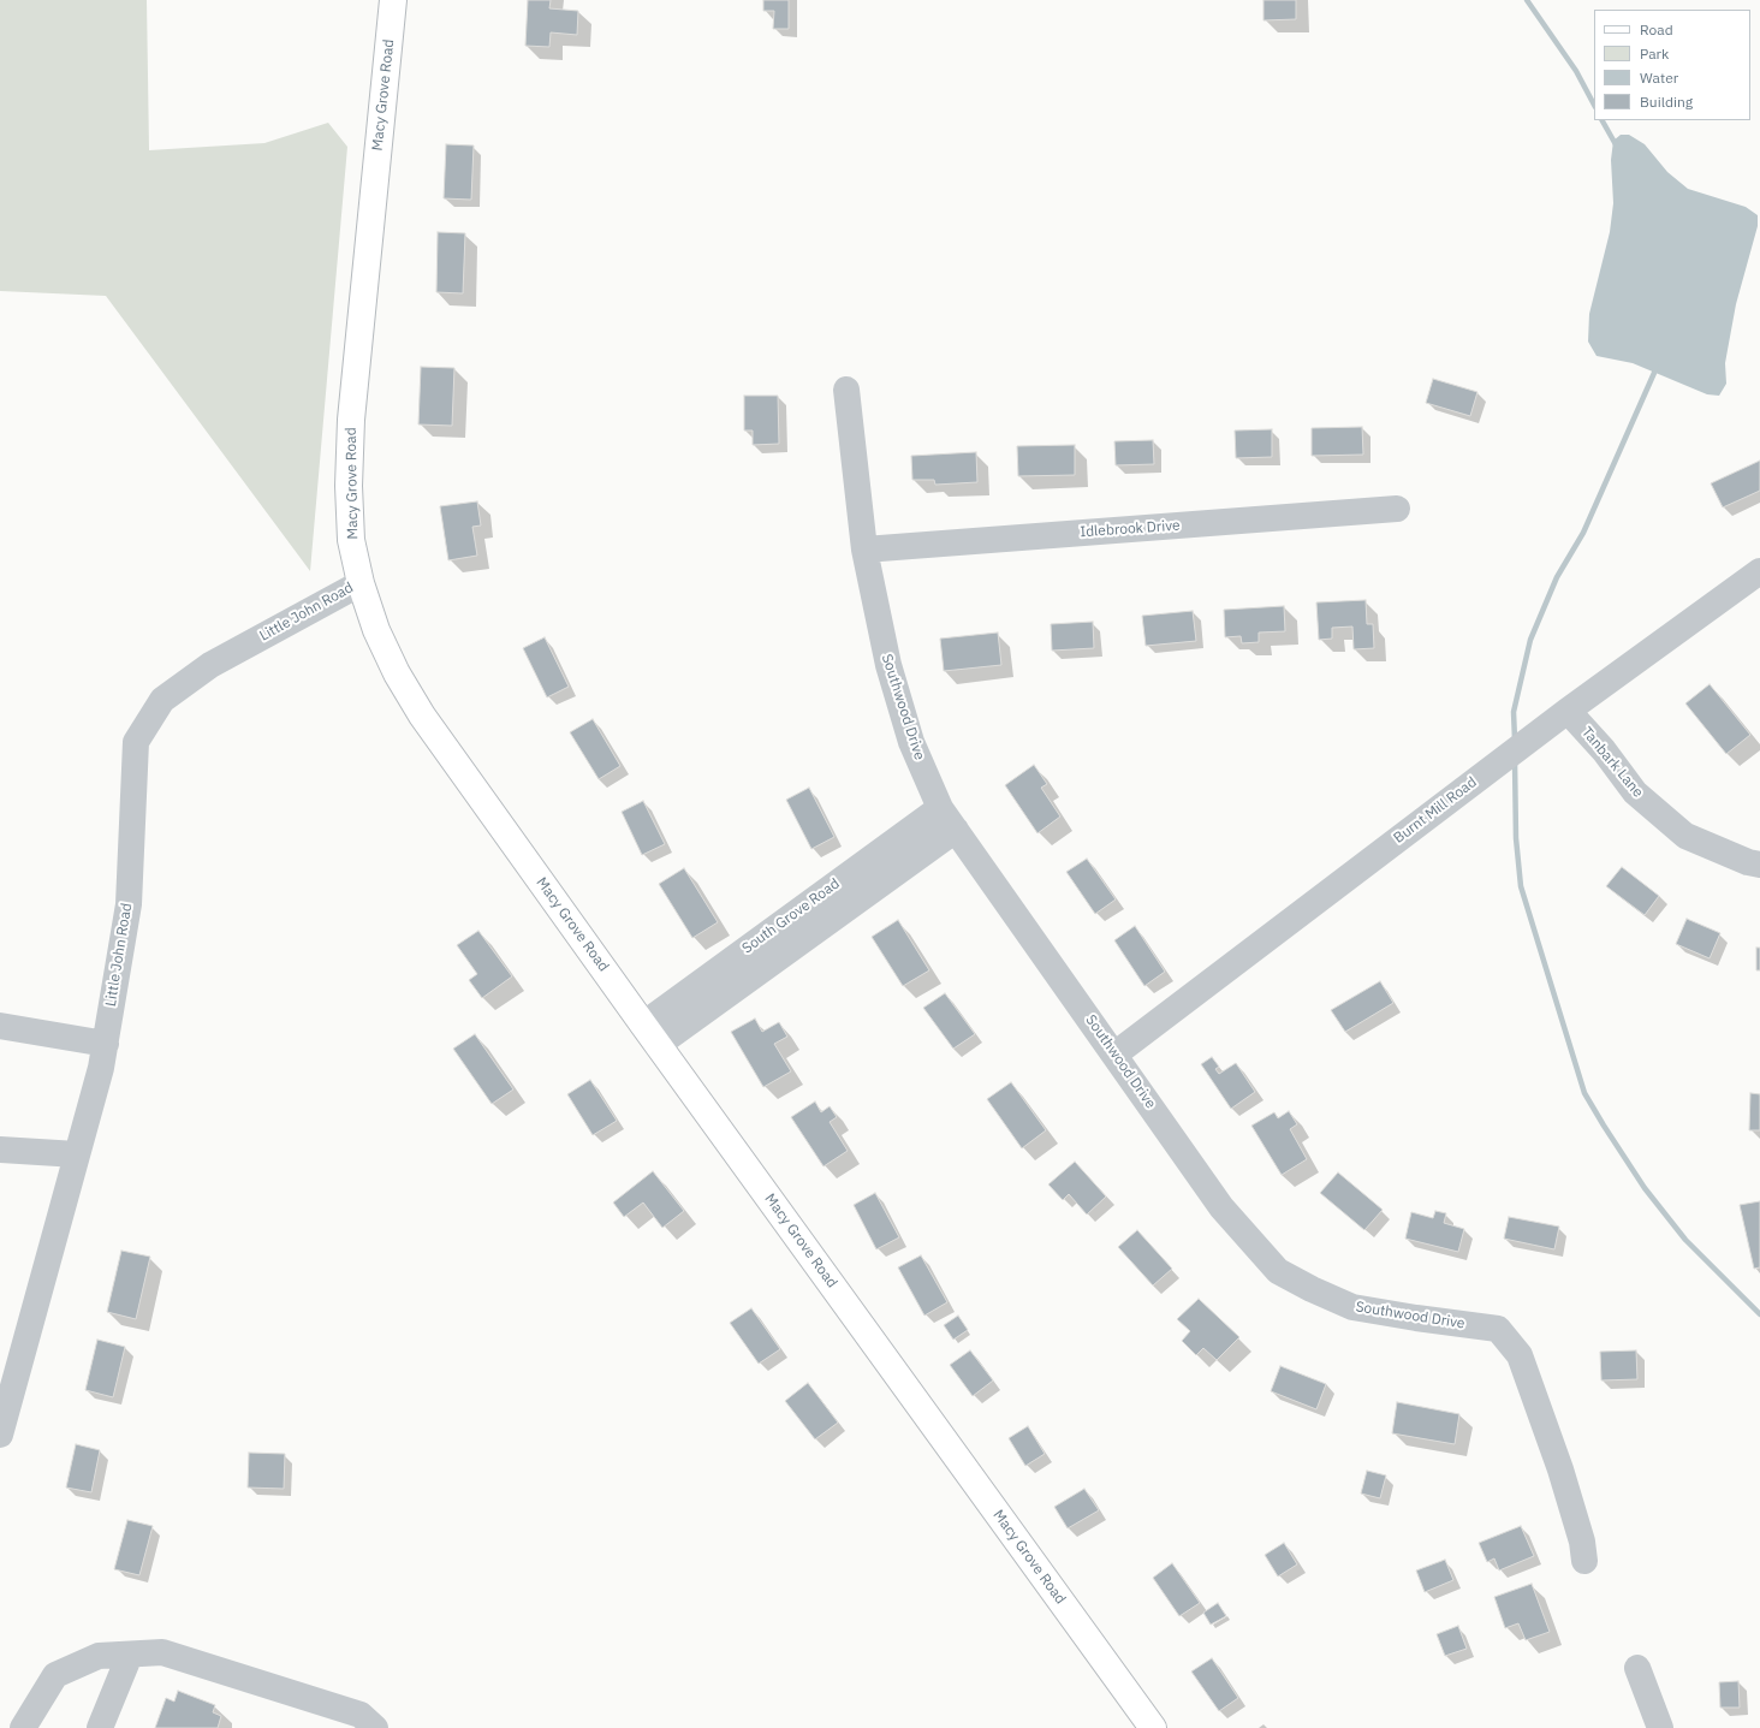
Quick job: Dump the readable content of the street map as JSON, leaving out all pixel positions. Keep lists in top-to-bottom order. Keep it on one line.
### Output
{"streets":{"main road":["Macy Grove Road"],"street":["Idlebrook Drive","Little John Road","Southwood Drive","Tanbark Lane","Burnt Mill Road","South Grove Road"]},"crossings":[["Macy Grove Road","Little John Road"],["Macy Grove Road","South Grove Road"],["Idlebrook Drive","Southwood Drive"],["Southwood Drive","Burnt Mill Road"],["Southwood Drive","South Grove Road"],["Tanbark Lane","Burnt Mill Road"]],"legend":["Road","Park","Water","Building"]}
